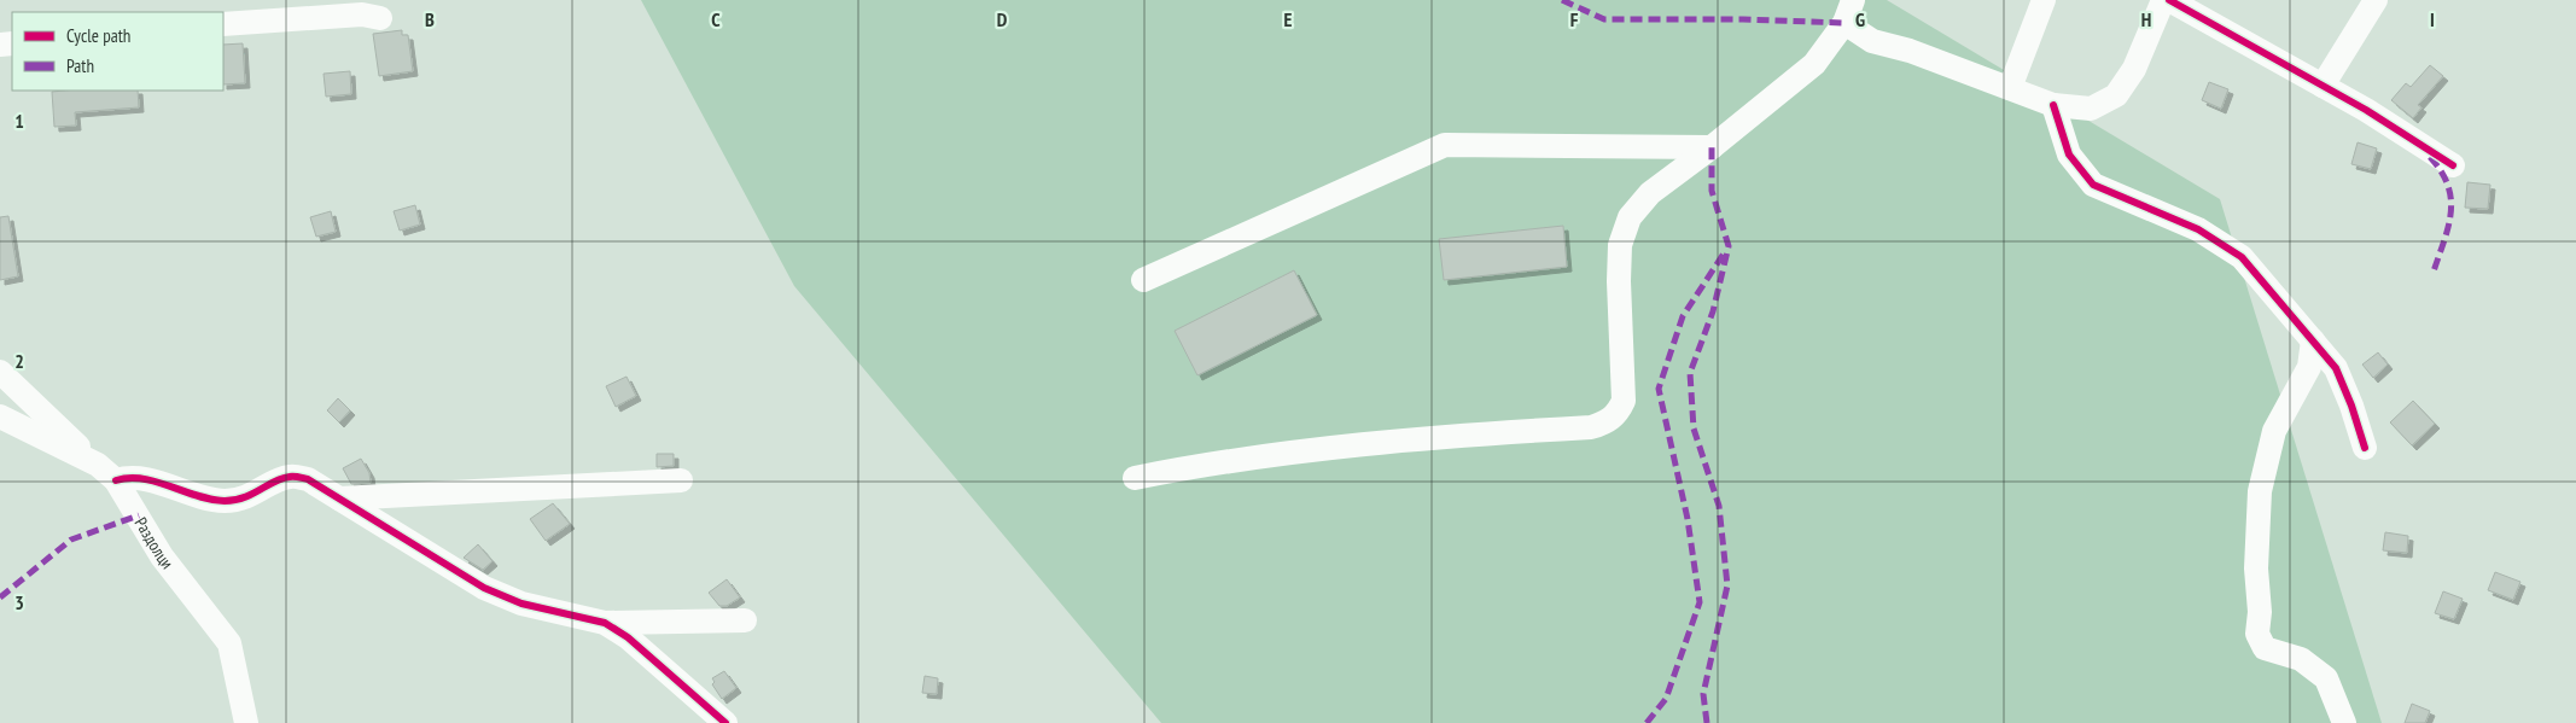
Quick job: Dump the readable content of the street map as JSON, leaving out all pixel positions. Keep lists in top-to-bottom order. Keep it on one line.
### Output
{"streets":{"street":["Раздолци"]},"legend":["Cycle path","Path"],"grid":{"columns":["B","C","D","E","F","G","H","I"],"rows":["1","2","3"]}}
